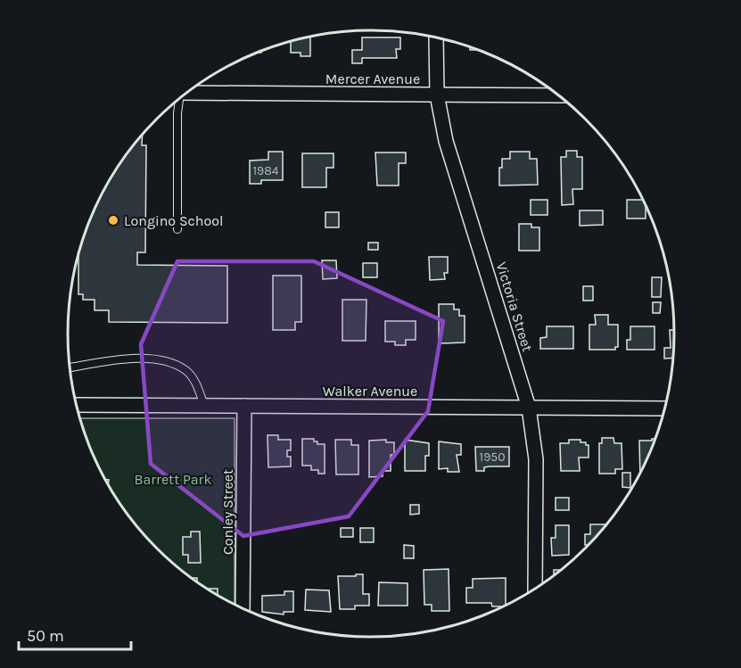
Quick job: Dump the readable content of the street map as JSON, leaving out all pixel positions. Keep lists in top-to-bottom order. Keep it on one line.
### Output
{"streets":{"street":["Mercer Avenue","Victoria Street","Walker Avenue","Conley Street"]},"crossings":[["Mercer Avenue","Victoria Street"],["Victoria Street","Walker Avenue"],["Walker Avenue","Conley Street"]],"parks":["Barrett Park"],"places":["Longino School"],"house_numbers":["1984","1950"],"scale_bar":"50 m"}
